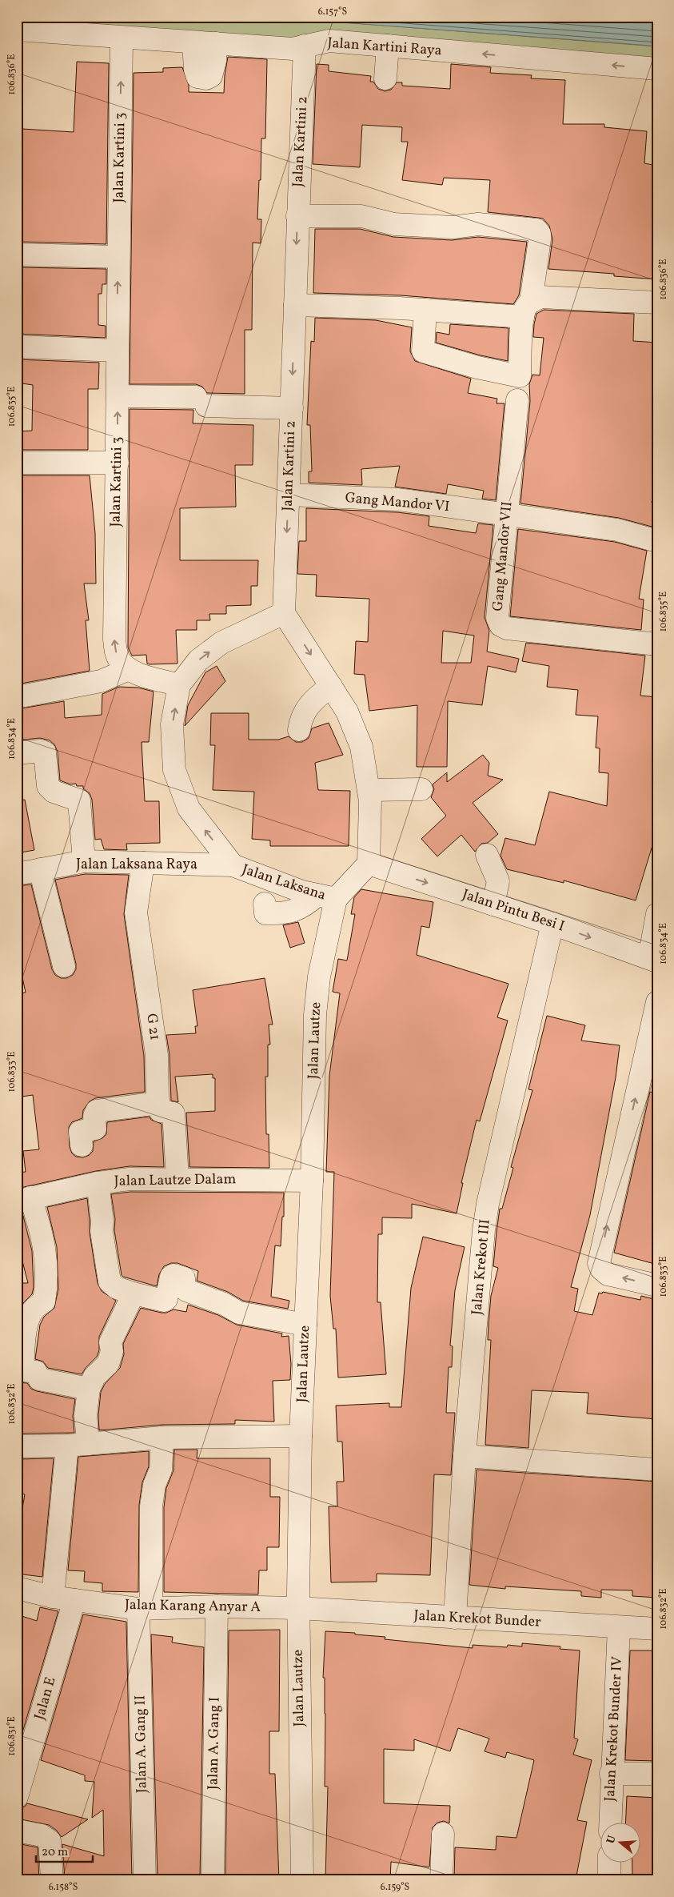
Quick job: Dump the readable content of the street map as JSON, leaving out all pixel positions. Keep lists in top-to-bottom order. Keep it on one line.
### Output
{"streets":{"street":["Jalan Kartini Raya","Jalan Kartini 2","Jalan Kartini 3","Gang Mandor VI","Gang Mandor VII","Jalan Laksana Raya","Jalan Laksana","Jalan Pintu Besi I","G 21","Jalan Lautze","Jalan Lautze Dalam","Jalan Krekot III","Jalan Karang Anyar A","Jalan Krekot Bunder","Jalan E","Jalan Krekot Bunder IV","Jalan A. Gang I","Jalan A. Gang II"]},"crossings":[["Jalan Kartini Raya","Jalan Kartini 2"],["Jalan Kartini Raya","Jalan Kartini 3"],["Jalan Kartini 2","Gang Mandor VI"],["Gang Mandor VI","Gang Mandor VII"],["Jalan Laksana Raya","Jalan Laksana"],["Jalan Laksana Raya","G 21"],["Jalan Laksana","Jalan Lautze"],["Jalan Pintu Besi I","Jalan Krekot III"],["Jalan Lautze","Jalan Lautze Dalam"],["Jalan Lautze","Jalan Karang Anyar A"],["Jalan Lautze","Jalan Krekot Bunder"],["Jalan Krekot III","Jalan Krekot Bunder"],["Jalan Karang Anyar A","Jalan Krekot Bunder"],["Jalan Karang Anyar A","Jalan E"],["Jalan Karang Anyar A","Jalan A. Gang I"],["Jalan Karang Anyar A","Jalan A. Gang II"],["Jalan Krekot Bunder","Jalan Krekot Bunder IV"]],"one_way":["Jalan Kartini Raya","Jalan Kartini 2","Jalan Kartini 3","Jalan Pintu Besi I"],"scale_bar":"20 m","north":"left","coordinates":["6.157°S","106.836°E","106.835°E","106.834°E","106.833°E","106.832°E","106.831°E","6.158°S","6.159°S"]}
